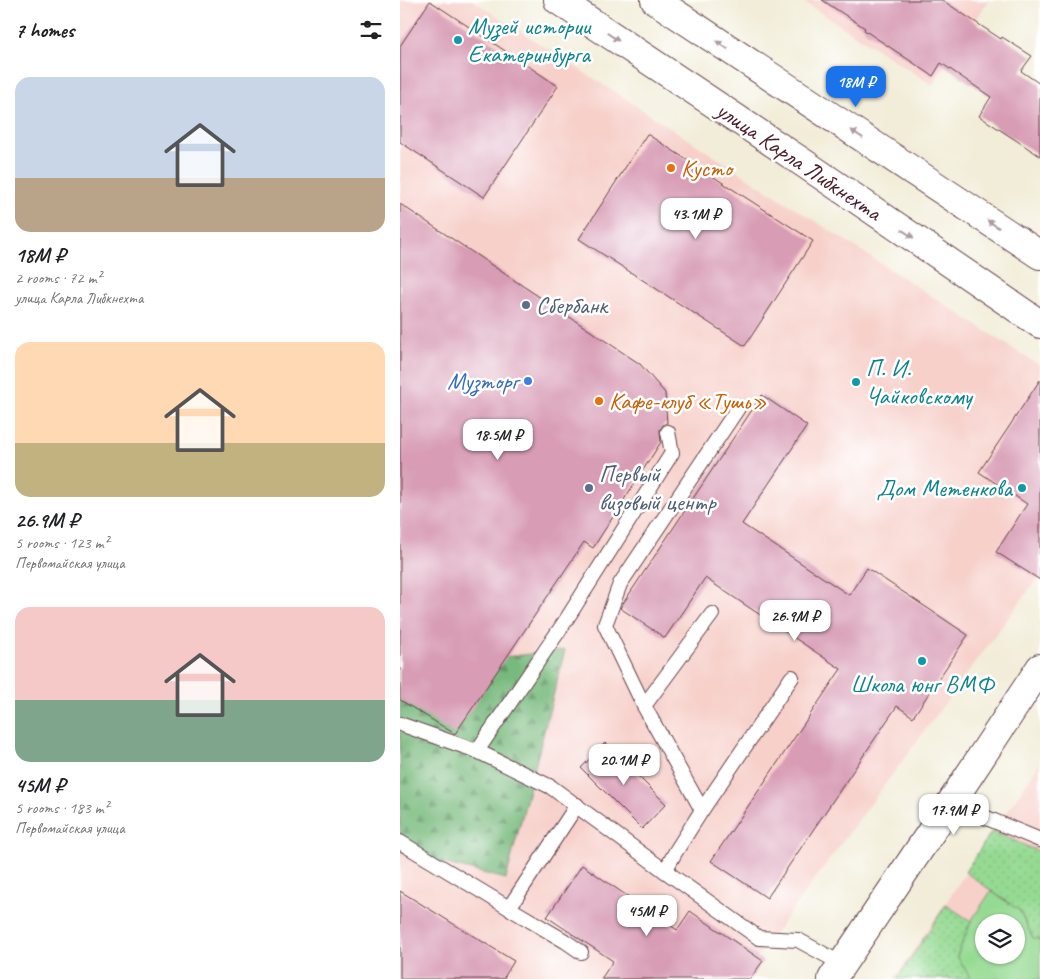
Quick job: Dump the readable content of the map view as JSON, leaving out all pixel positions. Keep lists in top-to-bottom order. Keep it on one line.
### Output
{"streets":{"main road":["улица Карла Либкнехта"]},"places":["Музей истории Екатеринбурга","Кусто","Сбербанк","Музторг","П. И. Чайковскому","Кафе-клуб «Тушь»","Первый визовый центр","Дом Метенкова","Школа юнг ВМФ"],"page":{"heading":"7 homes","list":[{"name":"18M ₽","note":"2 rooms · 72 m² · улица Карла Либкнехта"},{"name":"26.9M ₽","note":"5 rooms · 123 m² · Первомайская улица"},{"name":"45M ₽","note":"5 rooms · 183 m² · Первомайская улица"}],"price":["18M ₽","43.1M ₽","18.5M ₽","26.9M ₽","20.1M ₽","17.9M ₽","45M ₽"]}}
